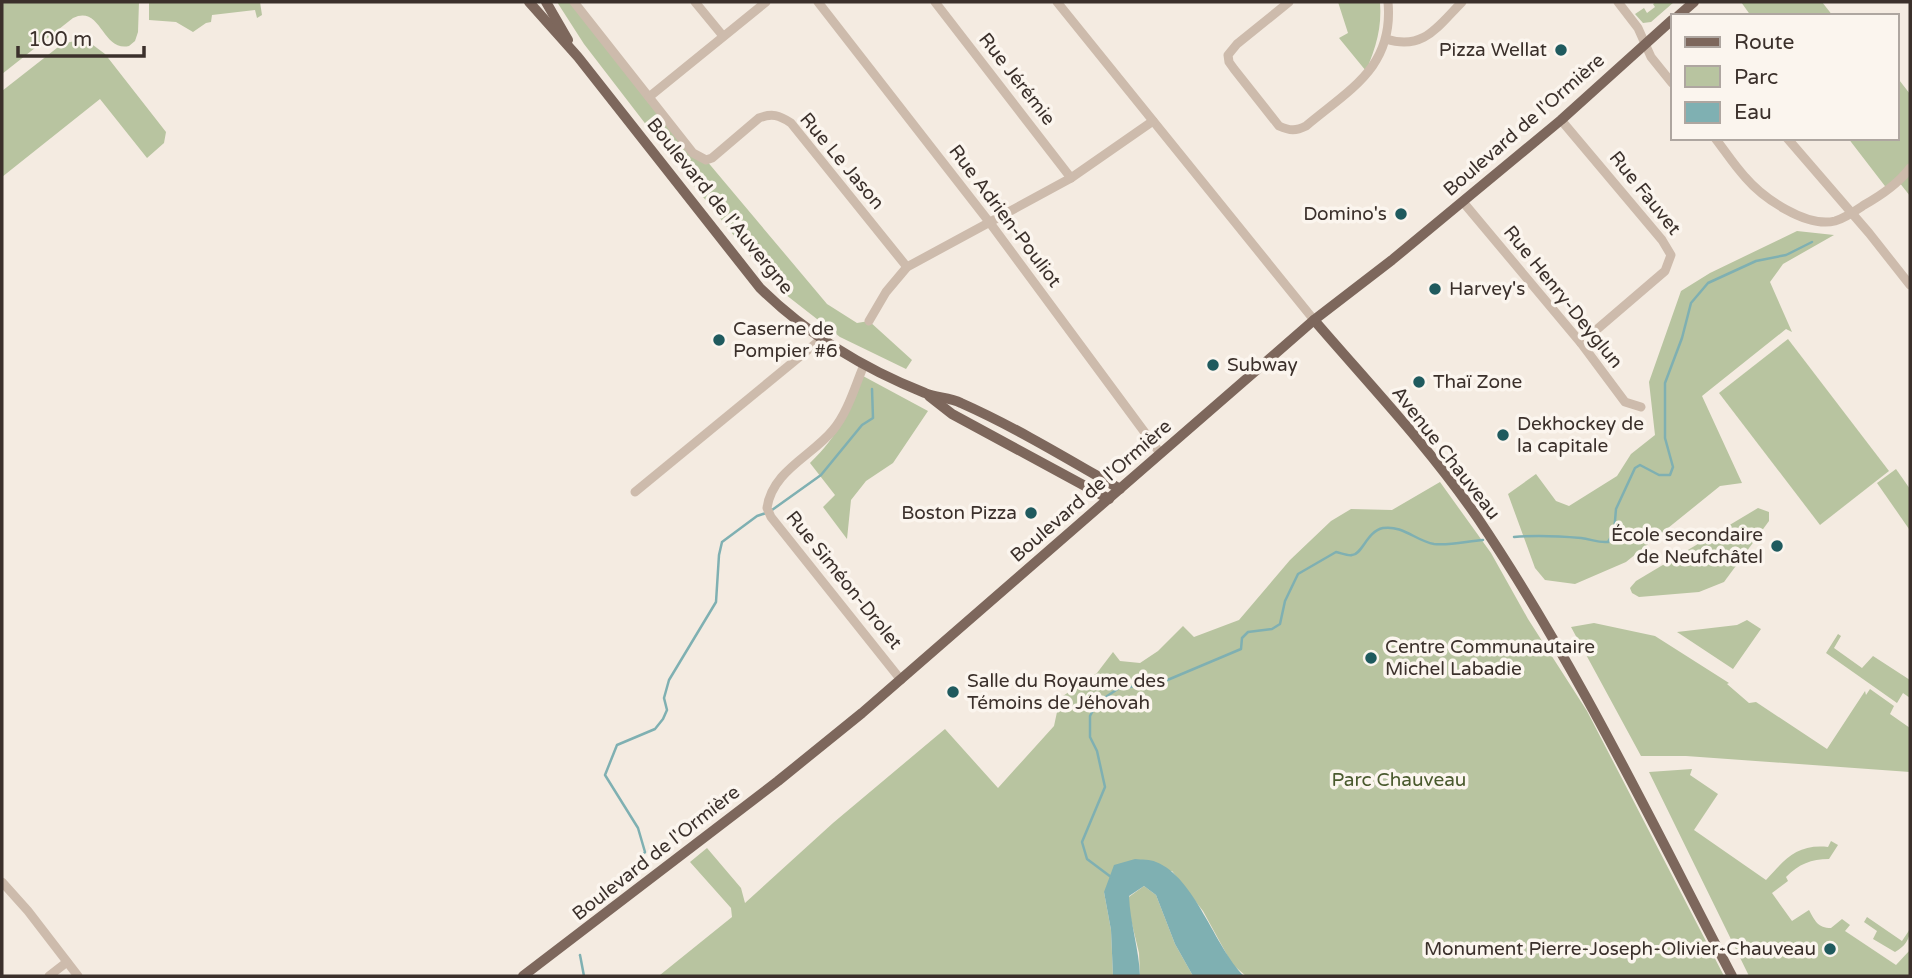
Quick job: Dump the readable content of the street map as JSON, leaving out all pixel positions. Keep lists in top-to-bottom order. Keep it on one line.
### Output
{"streets":{"main road":["Boulevard de l'Ormière","Boulevard de l'Auvergne","Avenue Chauveau"],"street":["Rue Jérémie","Rue Le Jason","Rue Fauvet","Rue Adrien-Pouliot","Rue Henry-Deyglun","Rue Siméon-Drolet"]},"crossings":[["Boulevard de l'Ormière","Rue Fauvet"],["Boulevard de l'Ormière","Boulevard de l'Auvergne"],["Boulevard de l'Ormière","Rue Adrien-Pouliot"],["Boulevard de l'Ormière","Rue Henry-Deyglun"],["Boulevard de l'Ormière","Avenue Chauveau"],["Boulevard de l'Ormière","Rue Siméon-Drolet"],["Rue Fauvet","Rue Henry-Deyglun"],["Boulevard de l'Auvergne","Rue Siméon-Drolet"]],"parks":["Parc Chauveau"],"places":["Pizza Wellat","Domino's","Harvey's","Caserne de Pompier #6","Subway","Thaï Zone","Dekhockey de la capitale","Boston Pizza","École secondaire de Neufchâtel","Centre Communautaire Michel Labadie","Salle du Royaume des Témoins de Jéhovah","Monument Pierre-Joseph-Olivier-Chauveau"],"legend":["Route","Parc","Eau"],"scale_bar":"100 m"}
